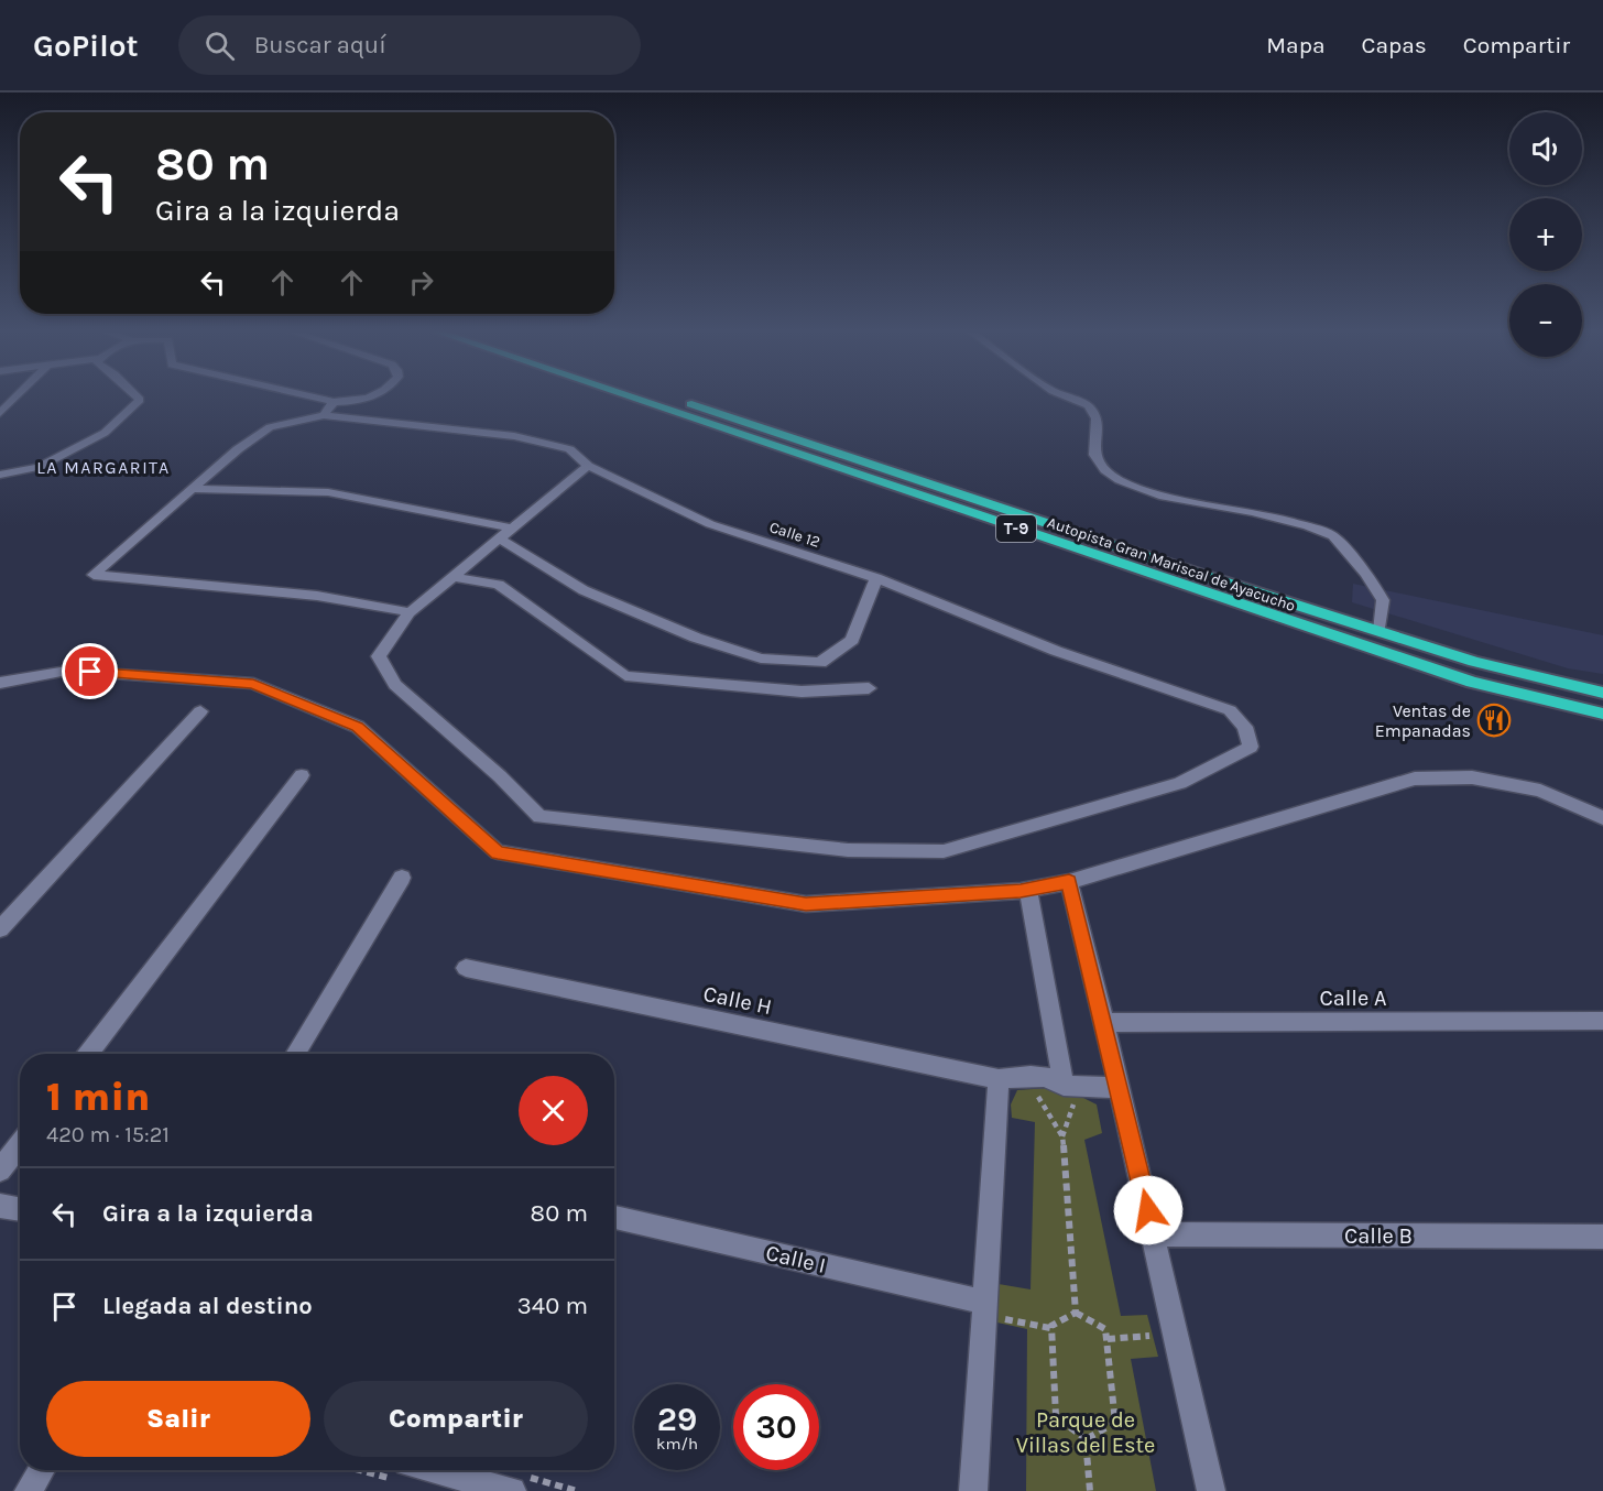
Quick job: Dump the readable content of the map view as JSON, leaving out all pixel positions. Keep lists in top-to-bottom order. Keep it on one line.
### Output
{"streets":{"highway":["T-9","Autopista Gran Mariscal de Ayacucho"],"street":["Calle 12","Calle A","Calle H","Calle B","Calle I"]},"districts":["LA MARGARITA"],"parks":["Parque de Villas del Este"],"places":{"restaurant":["Ventas de Empanadas"]},"page":{"header":"GoPilot","search":"Buscar aquí","nav":["Mapa","Capas","Compartir"],"map_buttons":["+","−"],"turn":["80 m","Gira a la izquierda"],"heading":["1 min","420 m · 15:21"],"list":[{"name":"Gira a la izquierda","value":"80 m"},{"name":"Llegada al destino","value":"340 m"}],"buttons":["Salir","Compartir"],"speed":"29 km/h","limit":"30"}}
